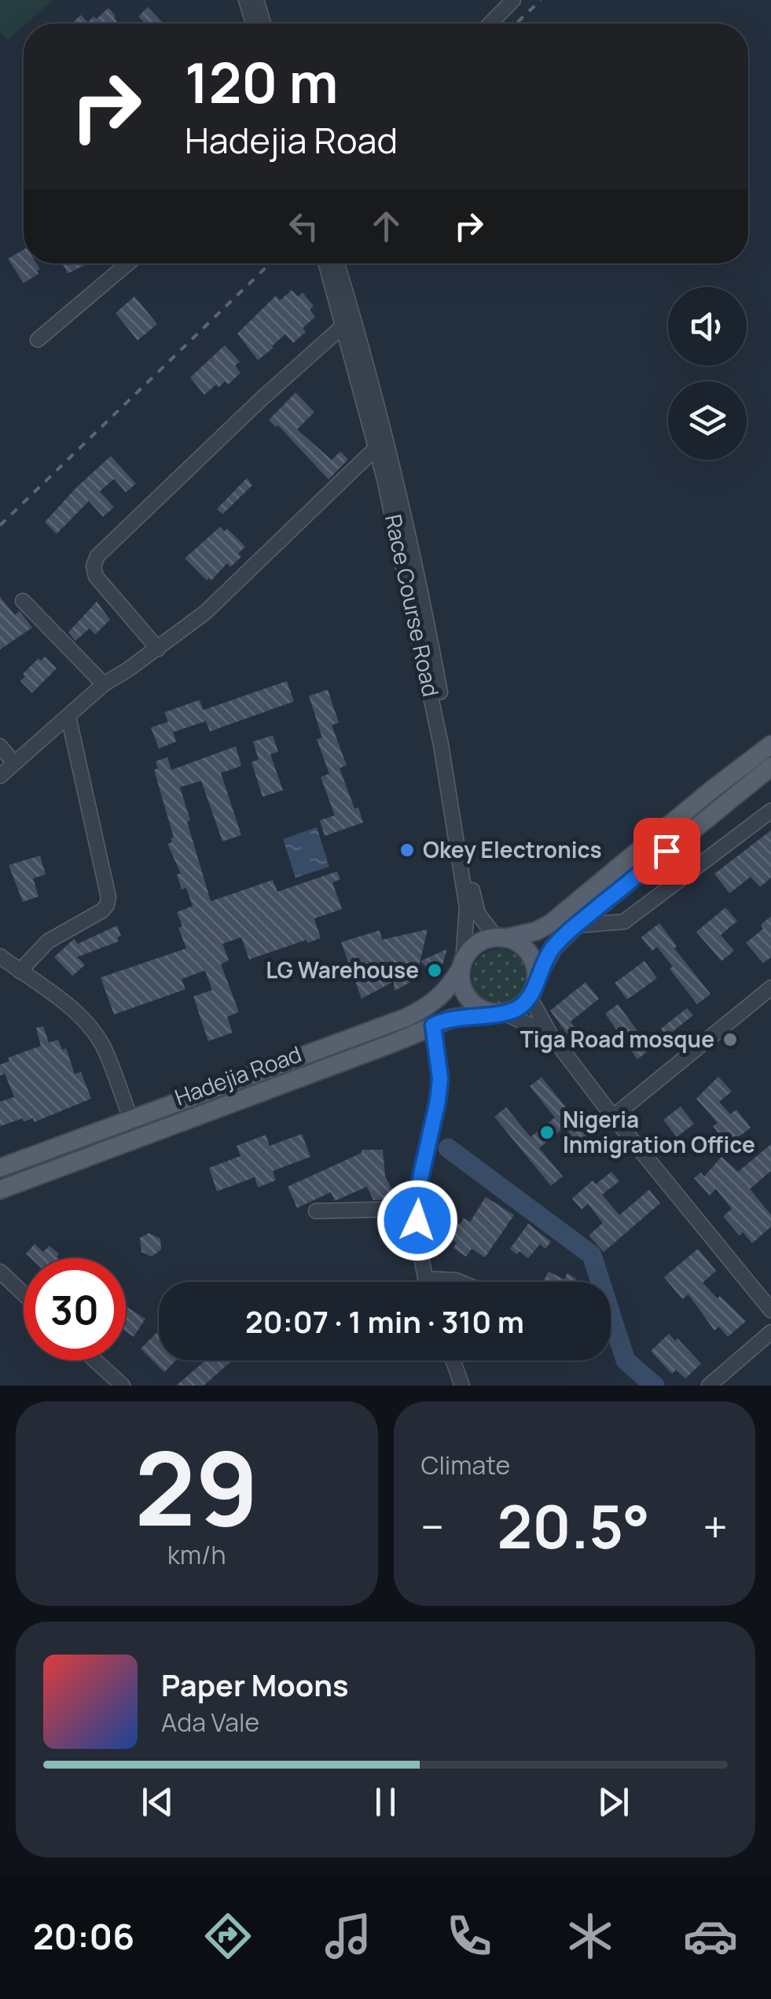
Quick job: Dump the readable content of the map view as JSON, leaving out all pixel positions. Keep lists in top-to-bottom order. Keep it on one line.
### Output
{"streets":{"main road":["Hadejia Road"],"street":["Race Course Road"]},"crossings":[["Race Course Road","Hadejia Road"]],"places":["Okey Electronics","LG Warehouse","Tiga Road mosque","Nigeria Inmigration Office"],"page":{"turn":["120 m","Hadejia Road"],"limit":"30","trip":"20:07 · 1 min · 310 m","tile":[["29","km/h"],"Climate"],"heat":["−","20.5°","+"],"song":["Paper Moons","Ada Vale"],"tabs":"20:06"}}
